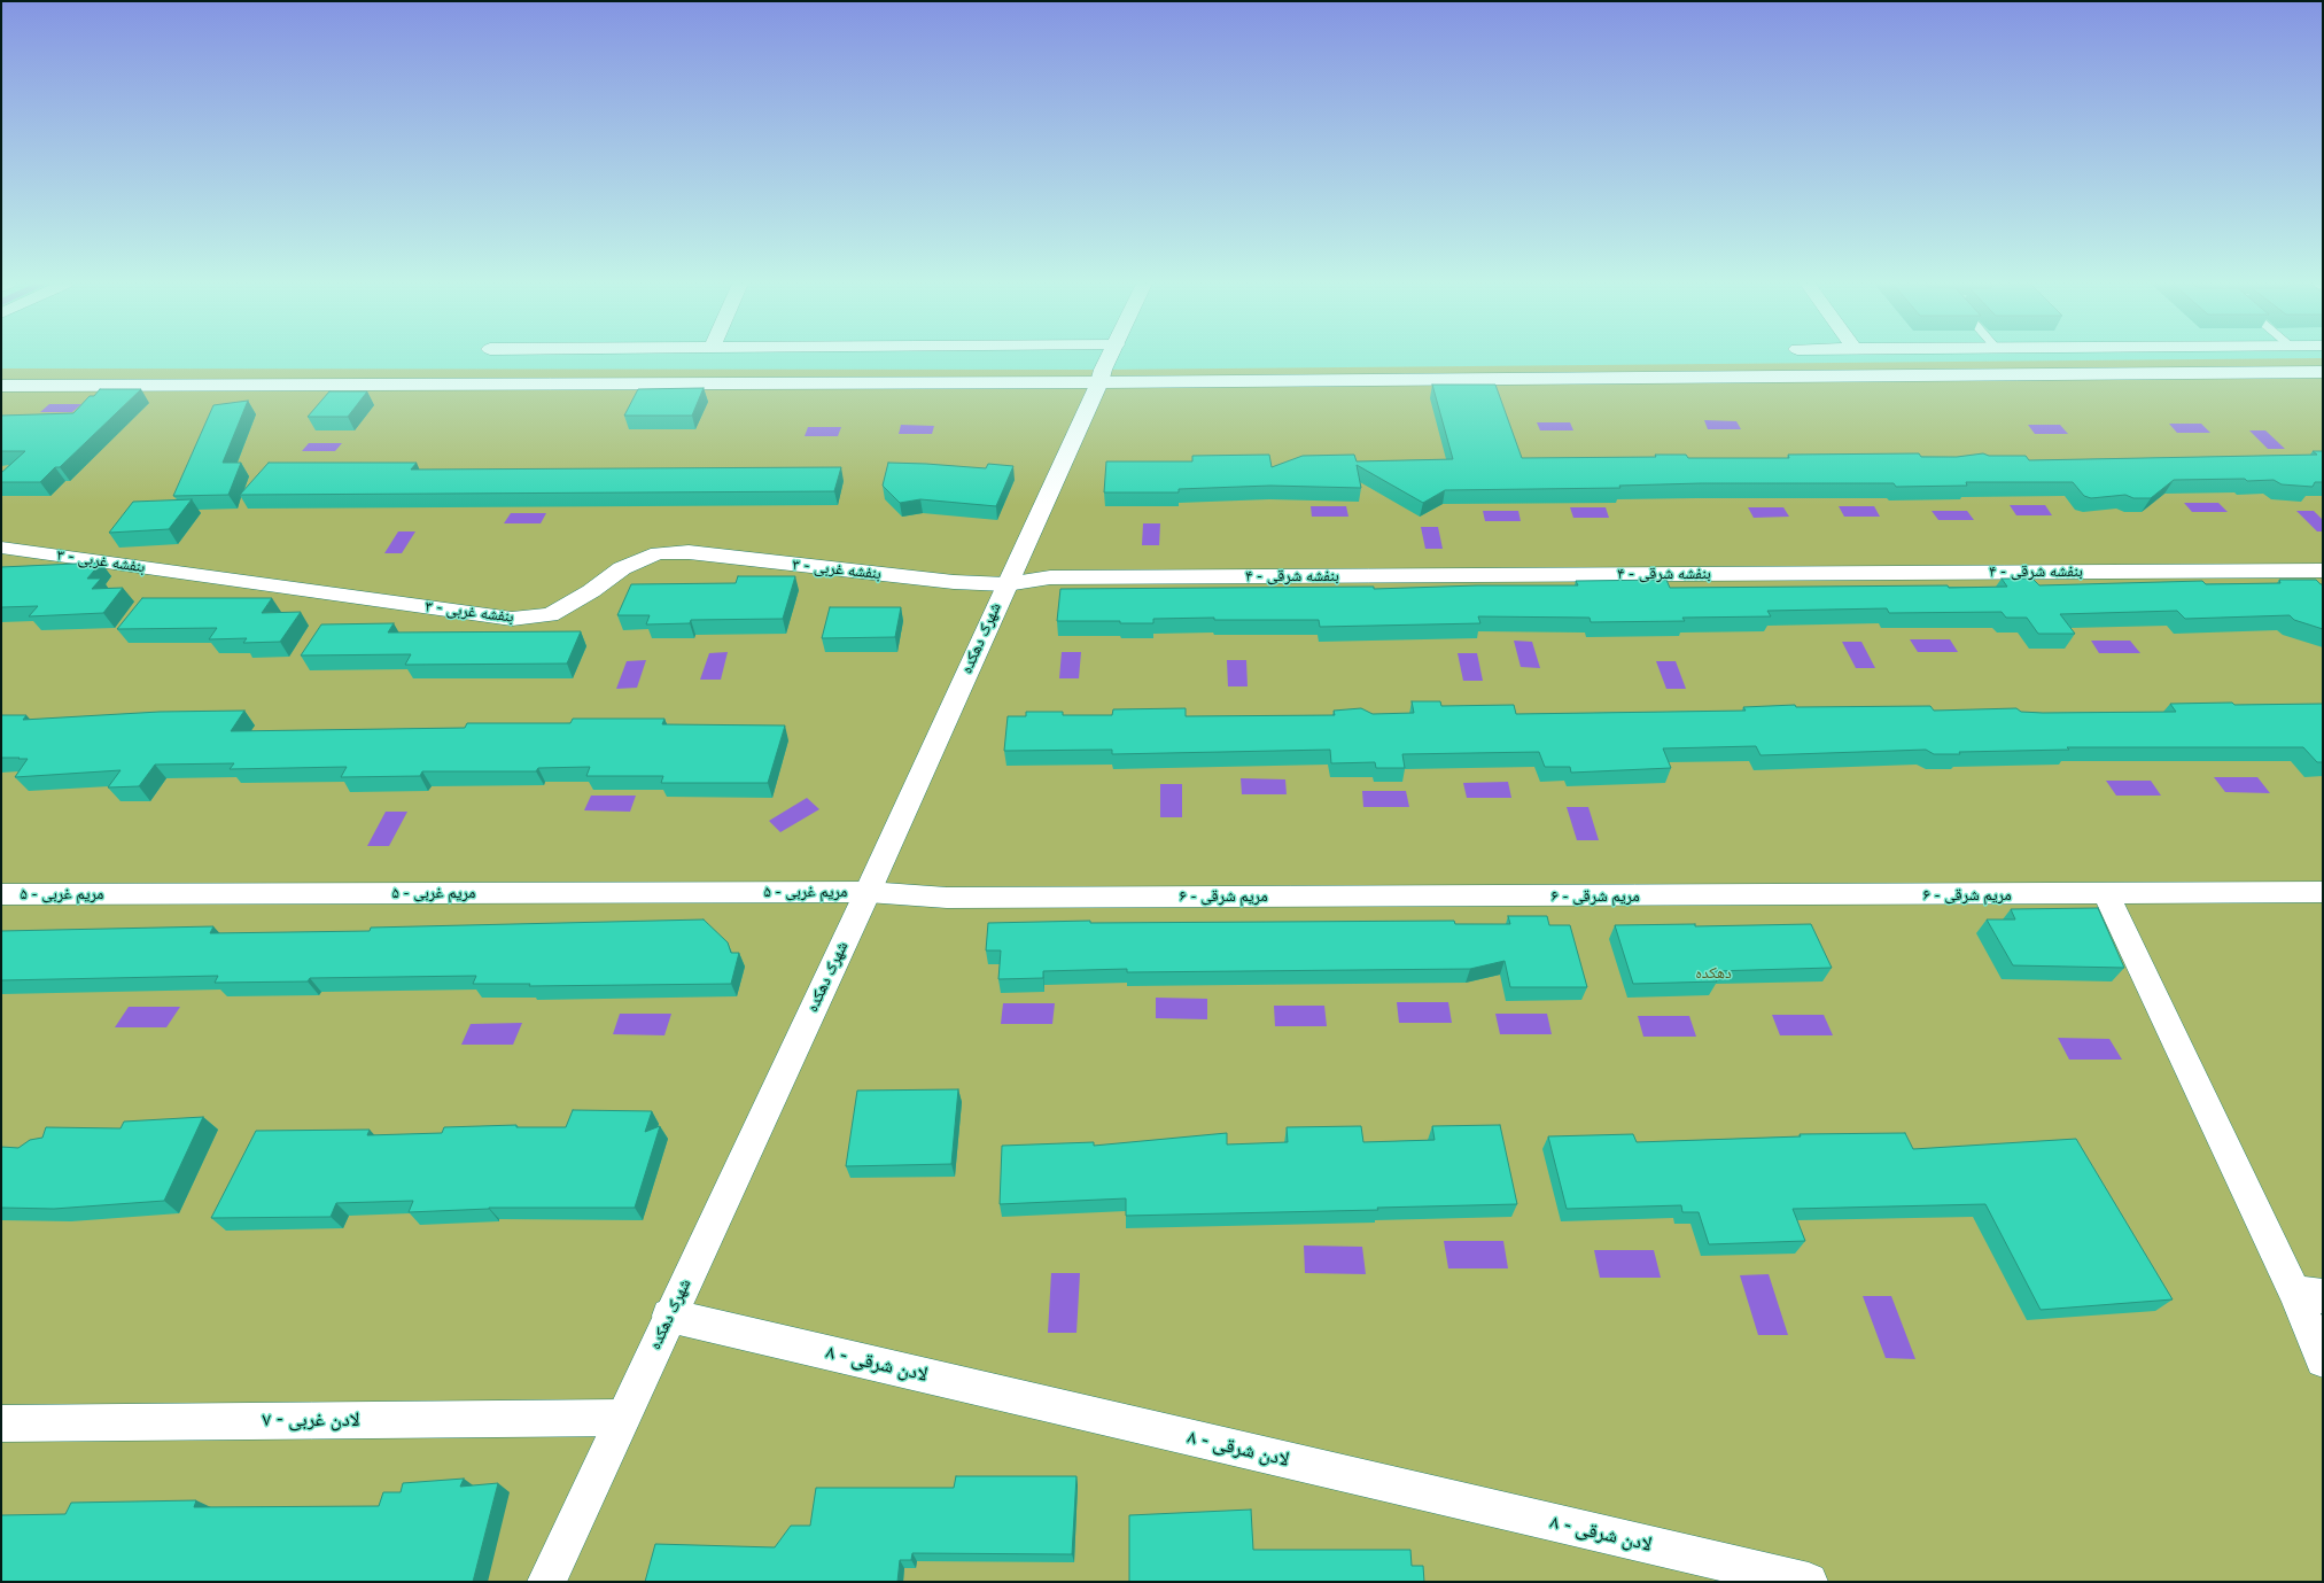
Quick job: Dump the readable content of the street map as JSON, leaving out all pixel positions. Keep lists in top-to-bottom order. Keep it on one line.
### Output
{"streets":{"street":["بنفشه غربی - ۳","بنفشه شرقی - ۴","شهرک دهکده","مریم غربی - ۵","مریم شرقی - ۶","لادن شرقی - ۸","لادن غربی - ۷"]},"crossings":[["بنفشه غربی - ۳","بنفشه شرقی - ۴"],["بنفشه غربی - ۳","شهرک دهکده"],["بنفشه شرقی - ۴","شهرک دهکده"],["شهرک دهکده","مریم غربی - ۵"],["شهرک دهکده","مریم شرقی - ۶"],["شهرک دهکده","لادن شرقی - ۸"],["شهرک دهکده","لادن غربی - ۷"],["مریم غربی - ۵","مریم شرقی - ۶"]],"parks":["دهکده"]}
